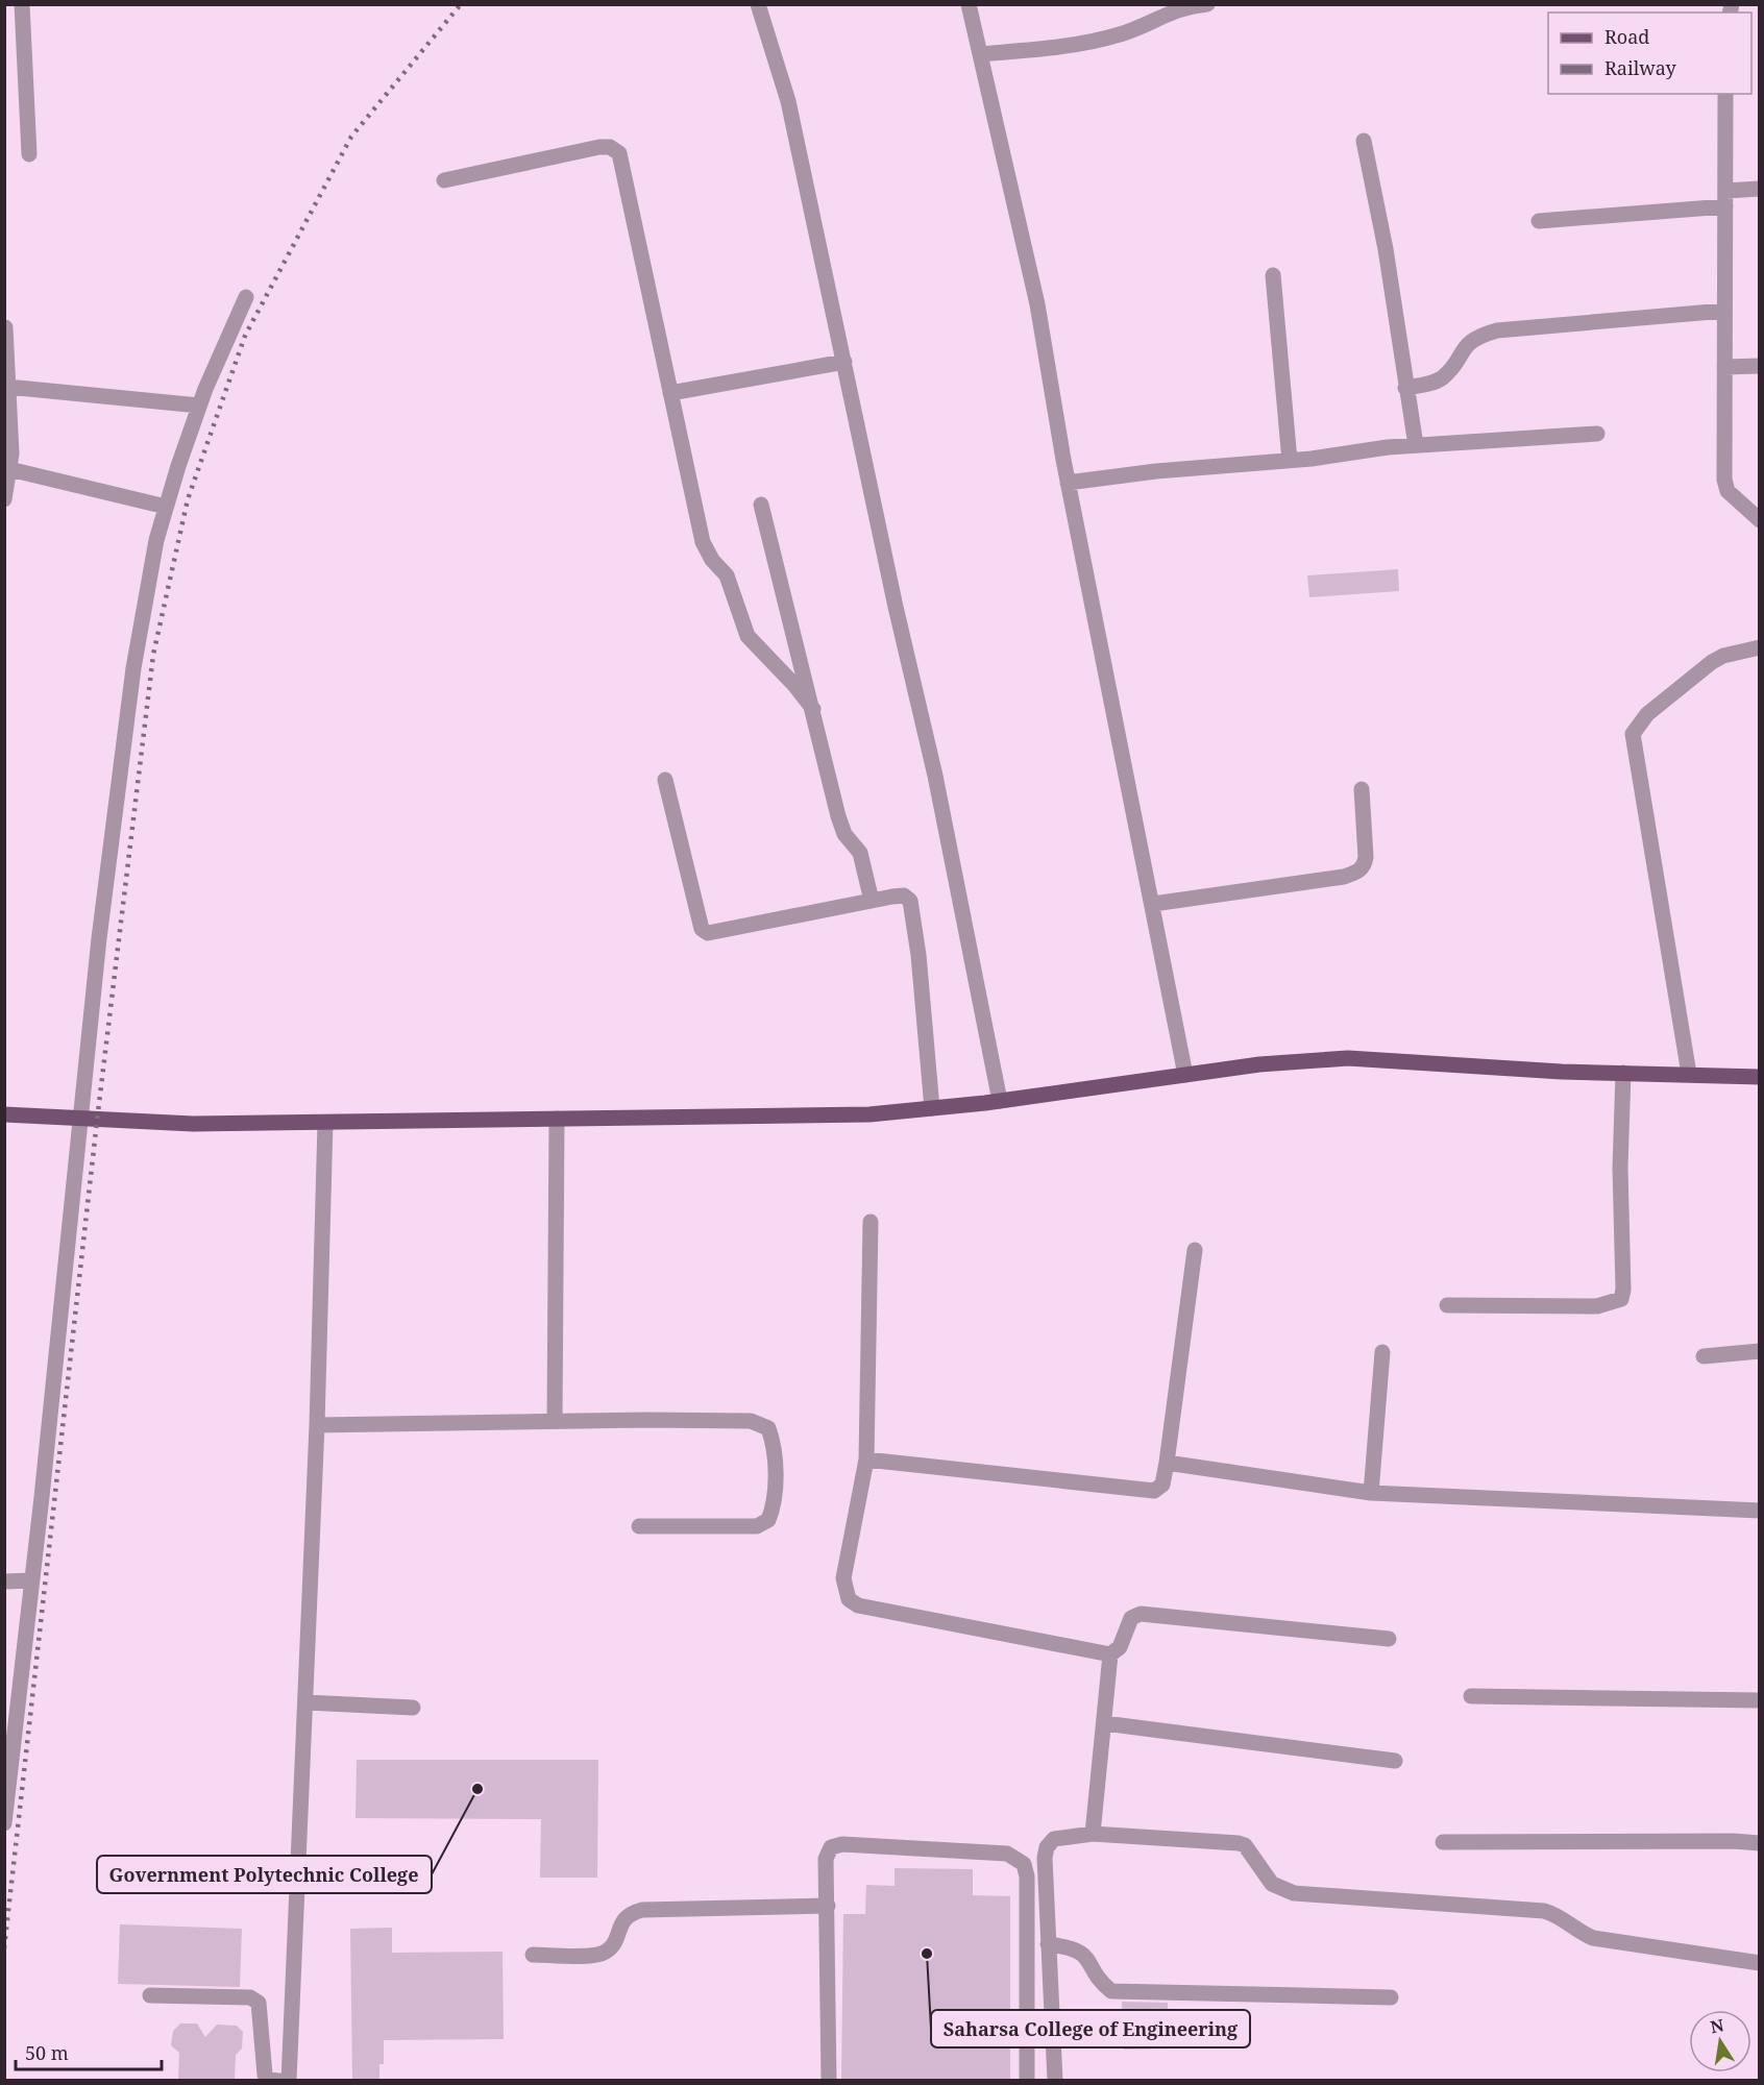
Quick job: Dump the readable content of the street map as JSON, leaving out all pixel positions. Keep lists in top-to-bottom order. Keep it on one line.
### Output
{"places":["Government Polytechnic College","Saharsa College of Engineering"],"legend":["Road","Railway"],"scale_bar":"50 m","north":"top"}
